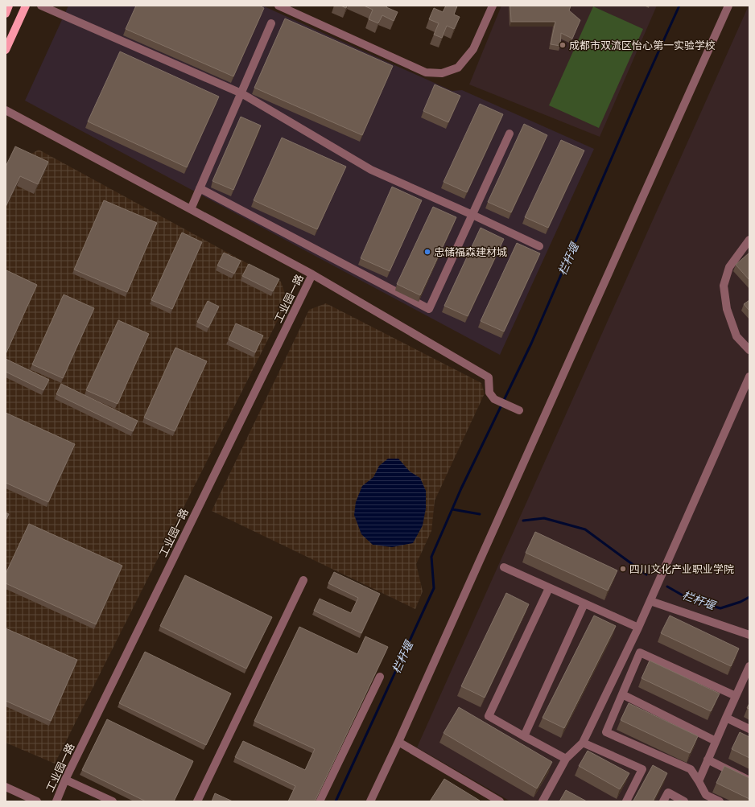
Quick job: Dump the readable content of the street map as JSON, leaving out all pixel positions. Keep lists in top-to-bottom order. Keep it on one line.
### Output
{"streets":{"street":["工业园一路"]},"water":["栏杆堰"],"places":["成都市双流区怡心第一实验学校","忠储福森建材城","四川文化产业职业学院"]}
